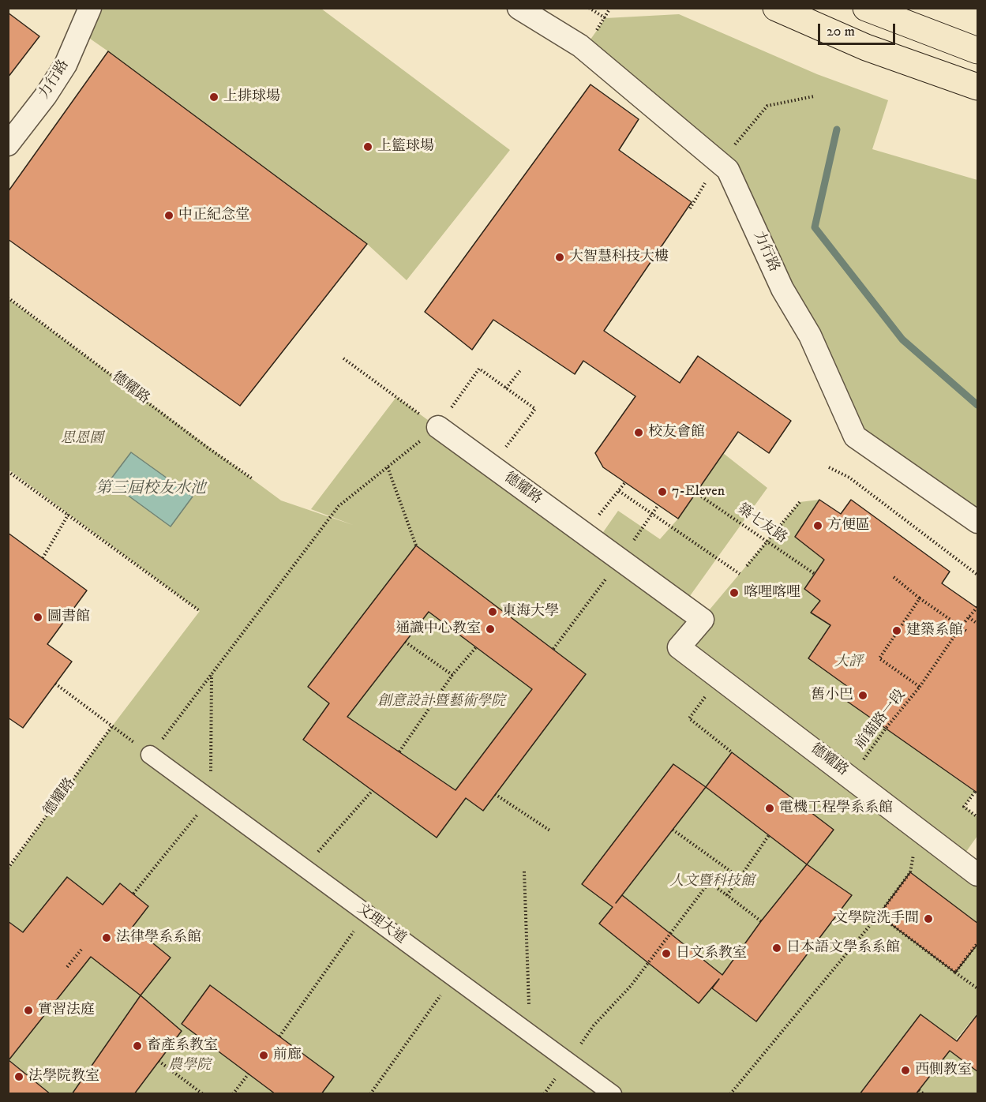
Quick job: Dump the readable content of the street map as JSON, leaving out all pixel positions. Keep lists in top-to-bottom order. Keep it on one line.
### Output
{"streets":{"street":["力行路","德耀路","文理大道"],"path":["築七友路","前貓路一段"]},"crossings":[["德耀路","前貓路一段"]],"water":["第三屆校友水池"],"parks":["思恩園","大評","創意設計暨藝術學院","人文暨科技館","農學院"],"places":["上排球場","上籃球場","中正紀念堂","大智慧科技大樓","校友會館","7-Eleven","方便區","喀哩喀哩","東海大學","圖書館","通識中心教室","建築系館","舊小巴","電機工程學系系館","文學院洗手間","法律學系系館","日本語文學系系館","日文系教室","實習法庭","畜產系教室","前廊","西側教室","法學院教室"],"scale_bar":"20 m"}
